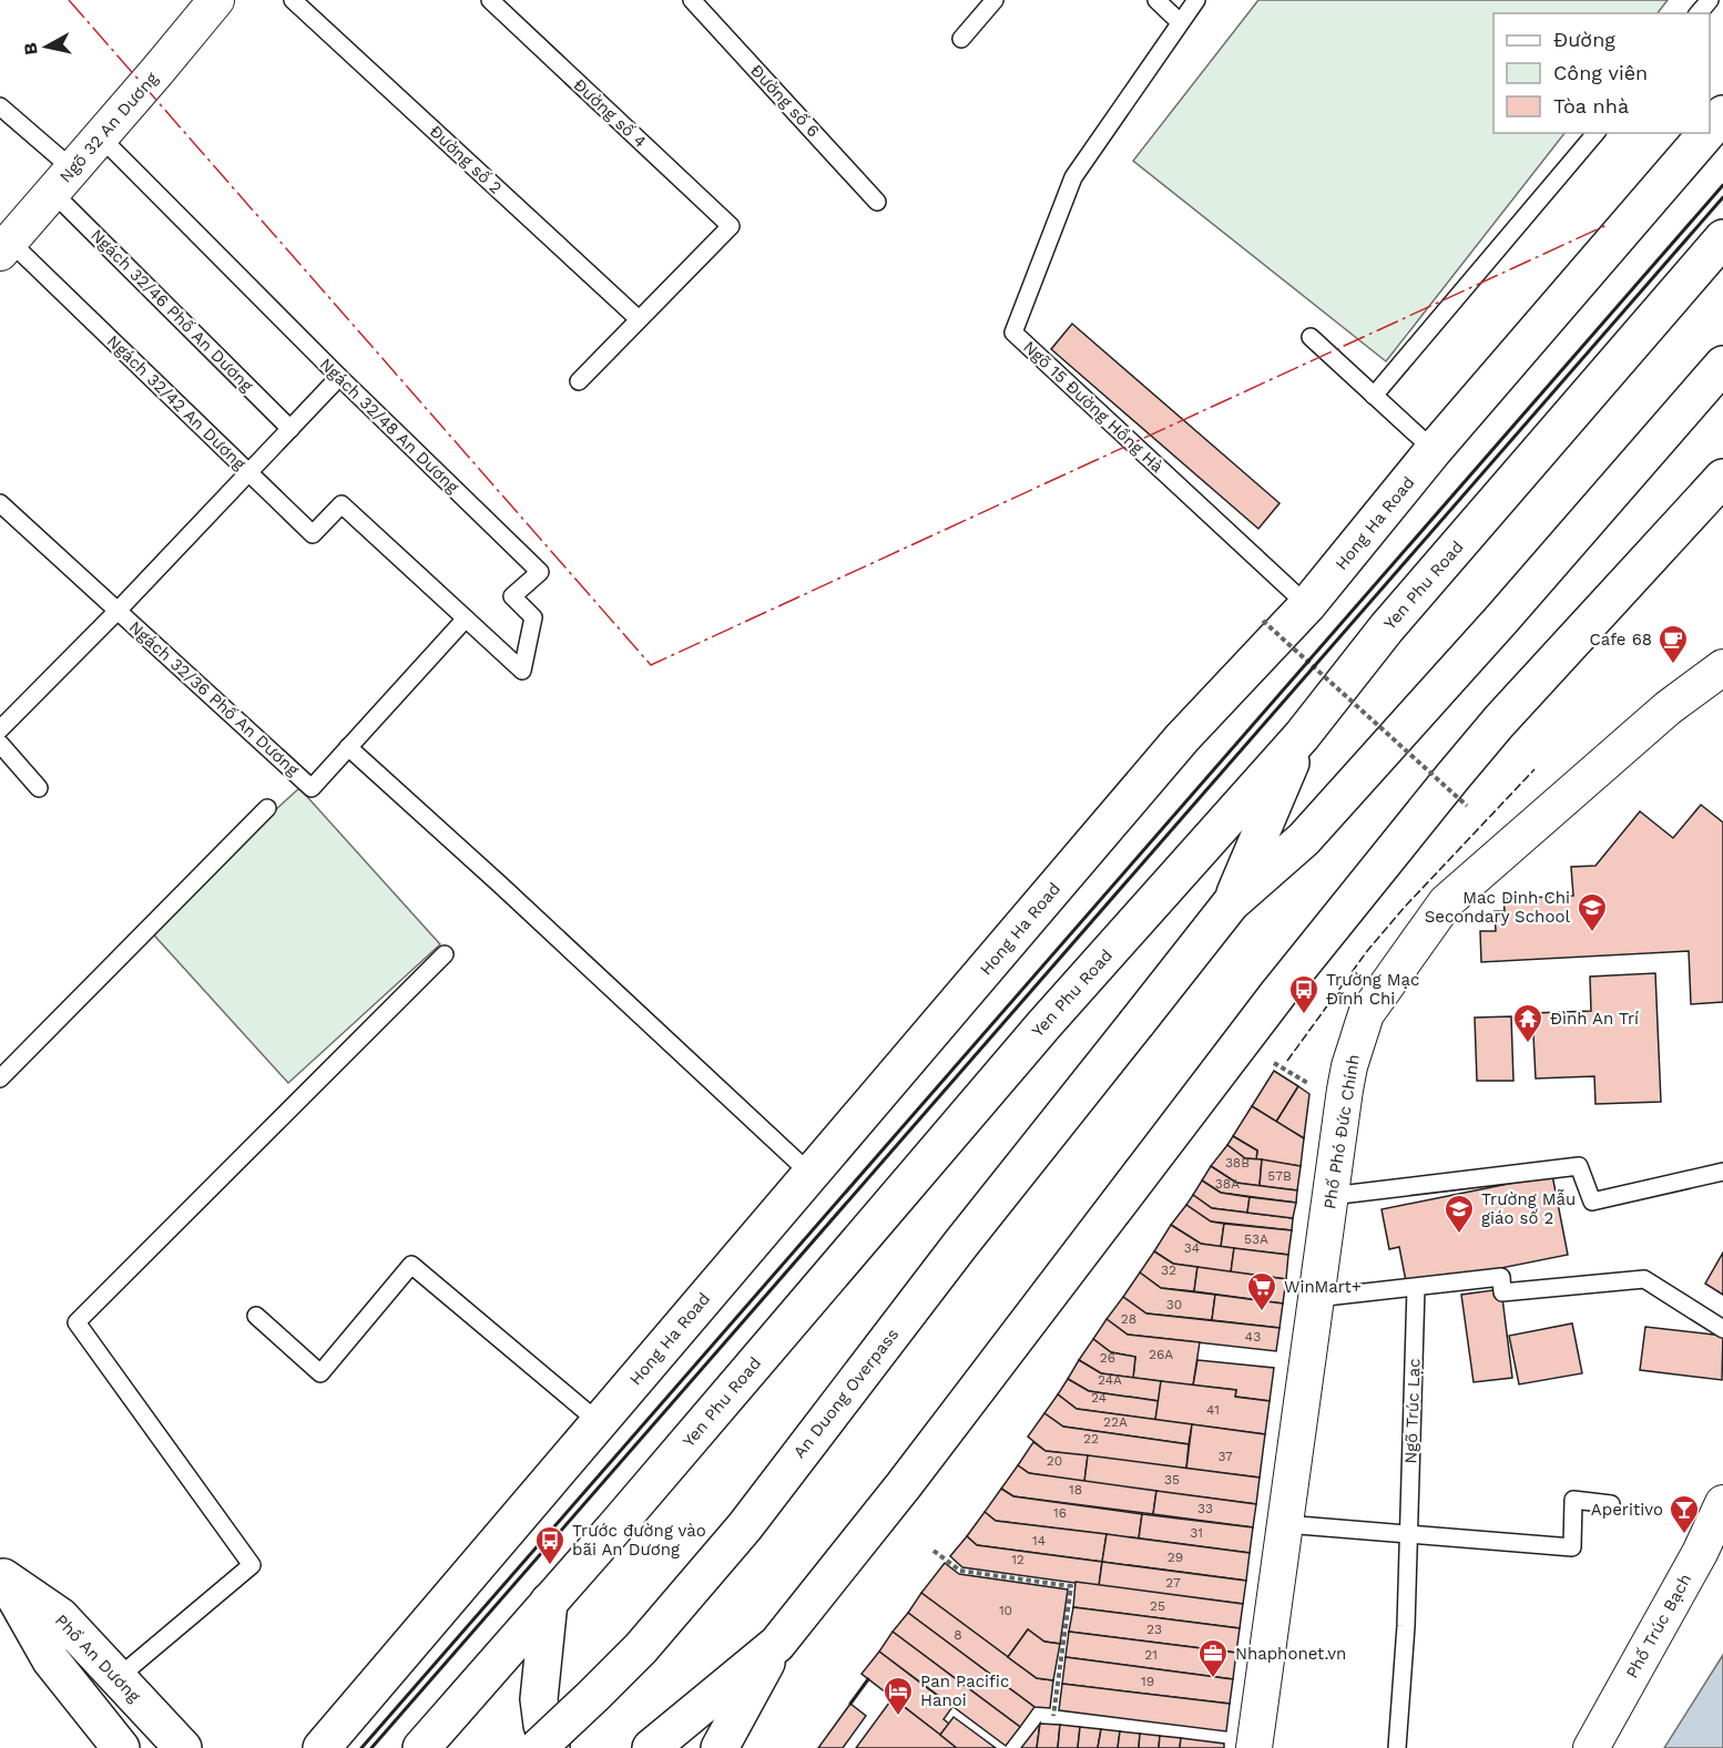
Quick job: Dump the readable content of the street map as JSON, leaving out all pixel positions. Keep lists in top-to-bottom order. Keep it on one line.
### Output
{"streets":{"main road":["Hong Ha Road","Yen Phu Road","An Duong Overpass","Phố An Dương"],"street":["Ngõ 32 An Dương","Phố Phó Đức Chính","Phố Trúc Bạch"],"lane":["Đường số 6","Đường số 4","Đường số 2","Ngách 32/46 Phố An Dương","Ngách 32/42 An Dương","Ngõ 15 Đường Hồng Hà","Ngách 32/48 An Dương","Ngách 32/36 Phố An Dương","Ngõ Trúc Lạc"]},"crossings":[["Đường số 4","Đường số 2"],["Ngõ 32 An Dương","Ngách 32/46 Phố An Dương"],["Ngõ 32 An Dương","Ngách 32/42 An Dương"],["Ngõ 32 An Dương","Ngách 32/48 An Dương"],["Ngách 32/42 An Dương","Ngách 32/48 An Dương"],["Ngách 32/42 An Dương","Ngách 32/36 Phố An Dương"],["Ngõ 15 Đường Hồng Hà","Hong Ha Road"],["Ngách 32/48 An Dương","Ngách 32/36 Phố An Dương"]],"places":{"cafe":["Cafe 68"],"school or university":["Mac Dinh Chi Secondary School","Trường Mẫu giáo số 2"],"bus stop":["Trường Mạc Đĩnh Chi","Trước đường vào bãi An Dương"],"temple":["Đình An Trí"],"supermarket":["WinMart+"],"bar":["Aperitivo"],"office":["Nhaphonet.vn"],"hotel":["Pan Pacific Hanoi"]},"house_numbers":["38B","57B","38A","53A","34","32","30","28","43","26A","26","24A","24","41","22A","22","37","20","35","18","33","16","31","14","29","12","27","25","10","23","8","21","19"],"legend":["Đường","Công viên","Tòa nhà"],"north":"left"}
